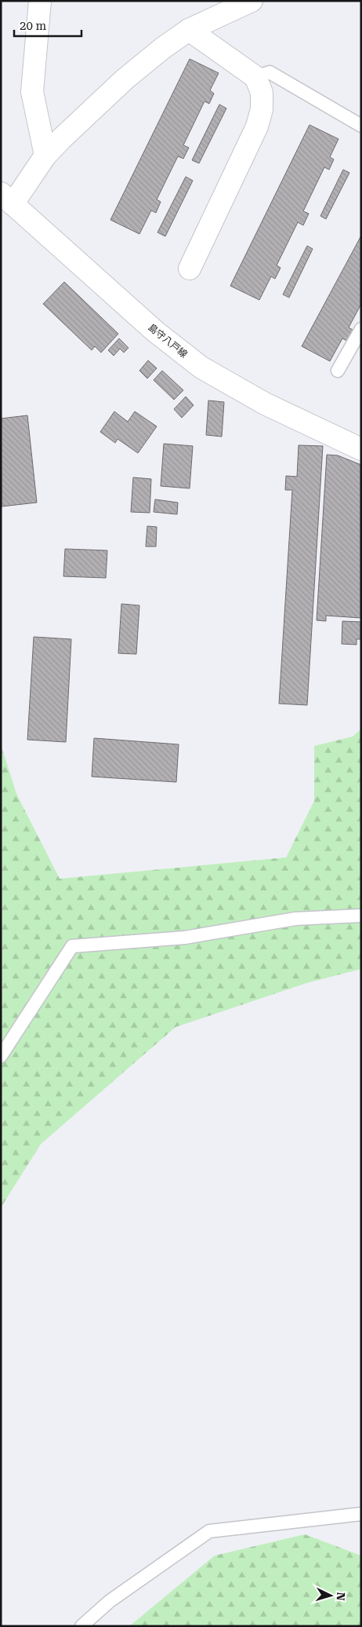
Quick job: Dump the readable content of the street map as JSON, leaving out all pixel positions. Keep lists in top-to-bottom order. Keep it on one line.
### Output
{"streets":{"street":["島守八戸線"]},"scale_bar":"20 m","north":"right"}
